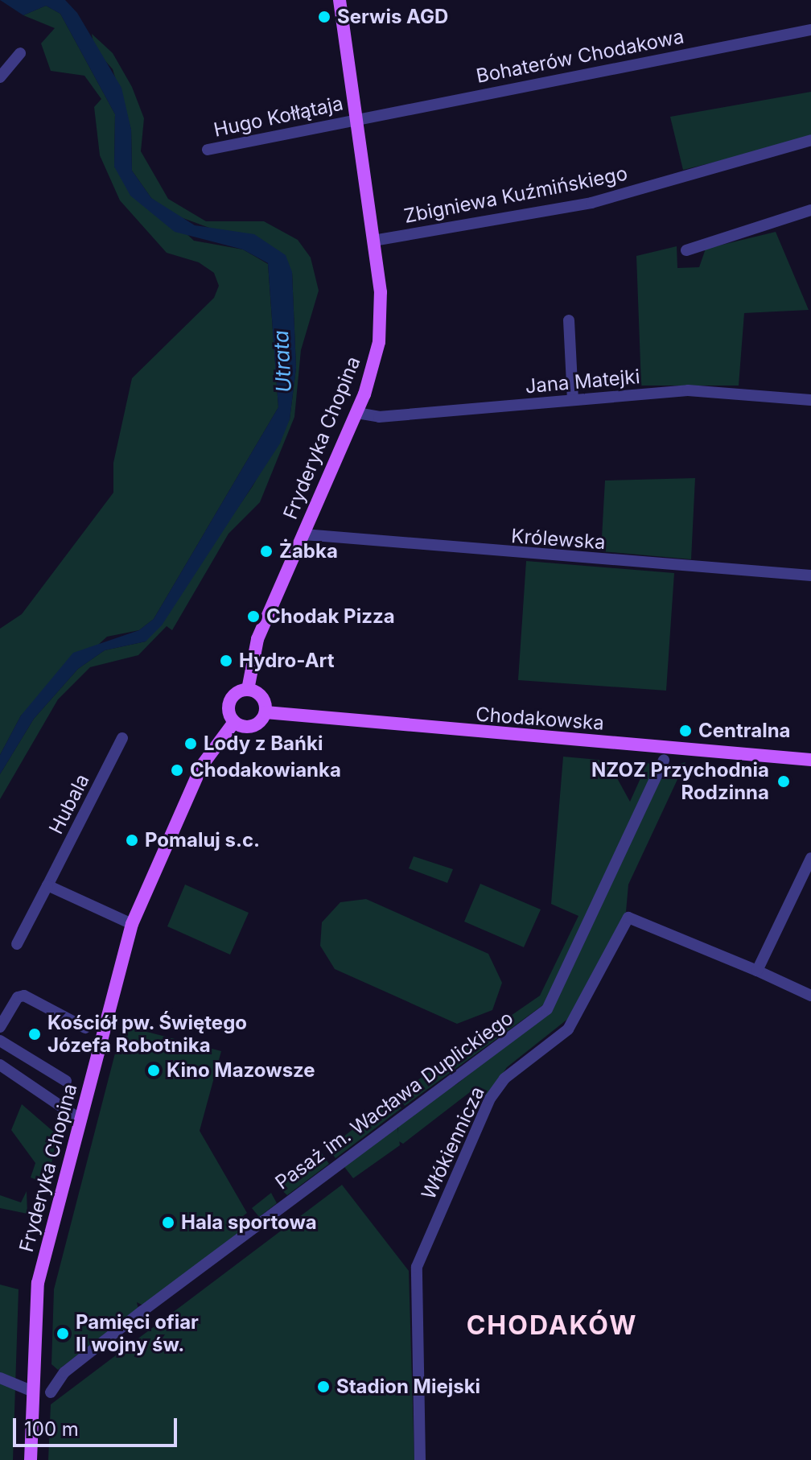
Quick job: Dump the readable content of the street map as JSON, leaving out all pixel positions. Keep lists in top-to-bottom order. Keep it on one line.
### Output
{"streets":{"main road":["Fryderyka Chopina","Chodakowska"],"street":["Bohaterów Chodakowa","Hugo Kołłątaja","Zbigniewa Kuźmińskiego","Jana Matejki","Królewska","Hubala","Pasaż im. Wacława Duplickiego","Włókiennicza"]},"crossings":[["Bohaterów Chodakowa","Hugo Kołłątaja"],["Bohaterów Chodakowa","Fryderyka Chopina"],["Hugo Kołłątaja","Fryderyka Chopina"],["Zbigniewa Kuźmińskiego","Fryderyka Chopina"],["Jana Matejki","Fryderyka Chopina"],["Fryderyka Chopina","Królewska"],["Fryderyka Chopina","Chodakowska"]],"districts":["CHODAKÓW"],"water":["Utrata"],"places":["Serwis AGD","Żabka","Chodak Pizza","Hydro-Art","Centralna","Lody z Bańki","Chodakowianka","NZOZ Przychodnia Rodzinna","Pomaluj s.c.","Kościół pw. Świętego Józefa Robotnika","Kino Mazowsze","Hala sportowa","Pamięci ofiar II wojny św.","Stadion Miejski"],"scale_bar":"100 m"}
